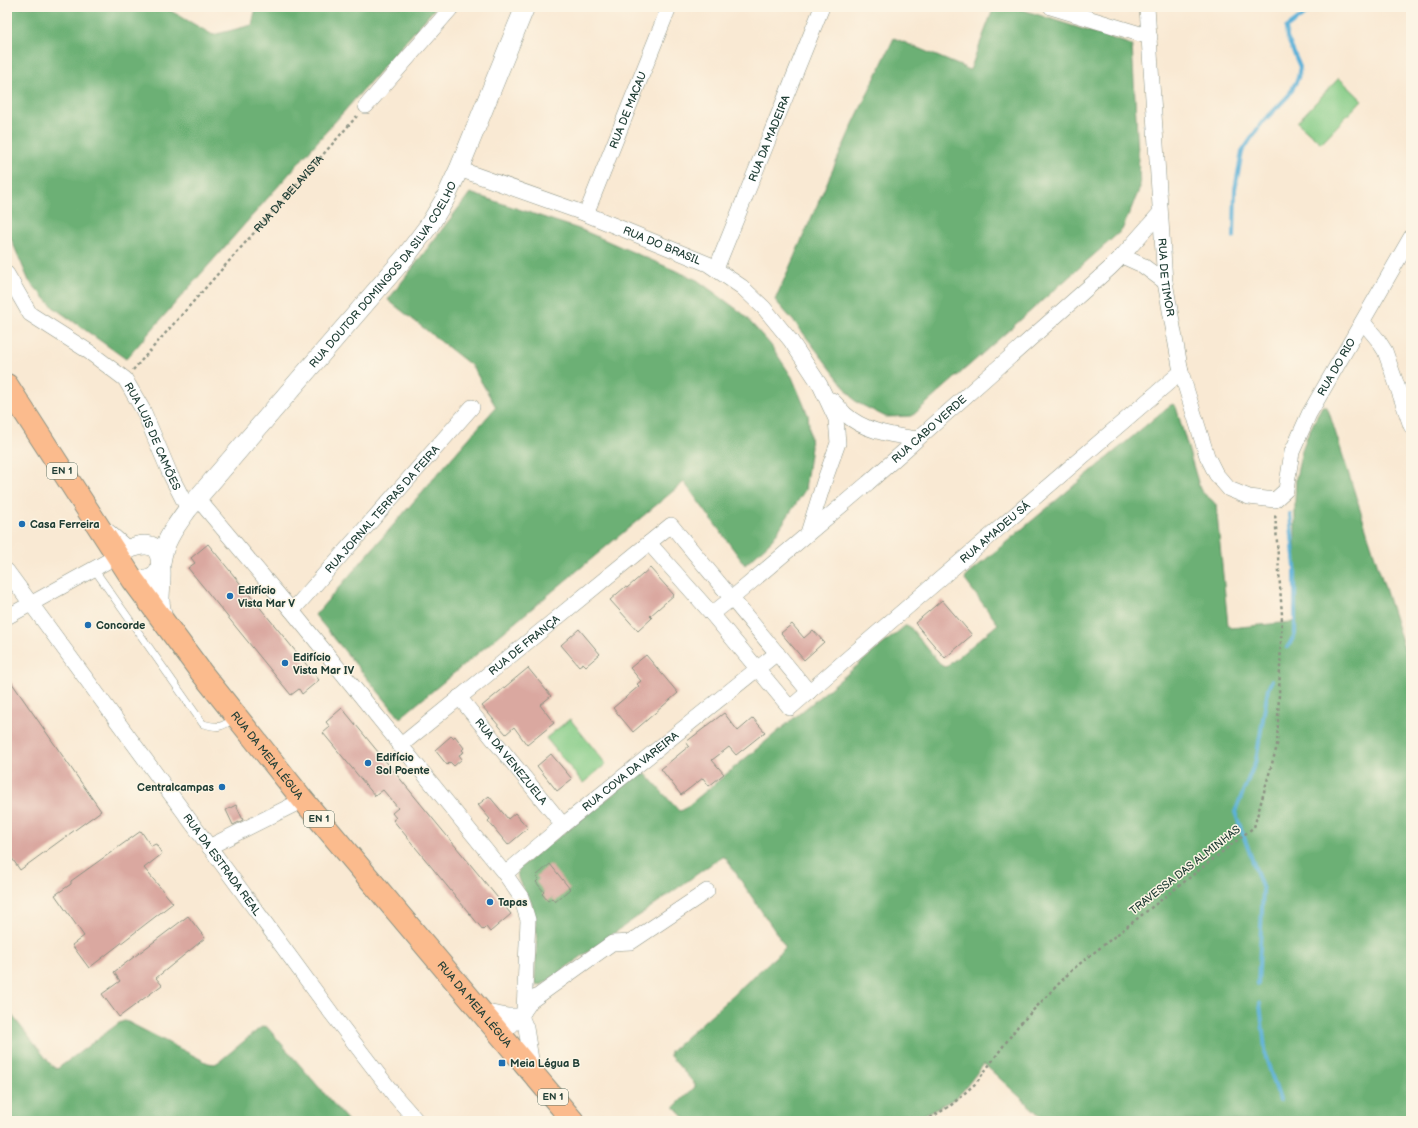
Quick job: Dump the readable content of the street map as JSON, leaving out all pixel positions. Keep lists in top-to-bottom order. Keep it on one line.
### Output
{"streets":{"main road":["EN 1","RUA DA MEIA LÉGUA"],"street":["RUA DE MACAU","RUA DA MADEIRA","RUA DO BRASIL","RUA DOUTOR DOMINGOS DA SILVA COELHO","RUA DE TIMOR","RUA DO RIO","RUA CABO VERDE","RUA LUIS DE CAMÕES","RUA JORNAL TERRAS DA FEIRA","RUA AMADEU SÁ","RUA DE FRANÇA","RUA DA VENEZUELA","RUA COVA DA VAREIRA","RUA DA ESTRADA REAL"],"path":["RUA DA BELAVISTA","TRAVESSA DAS ALMINHAS"]},"crossings":[["RUA DE MACAU","RUA DO BRASIL"],["RUA DA MADEIRA","RUA DO BRASIL"],["RUA DA BELAVISTA","RUA LUIS DE CAMÕES"],["RUA DO BRASIL","RUA DOUTOR DOMINGOS DA SILVA COELHO"],["RUA DO BRASIL","RUA CABO VERDE"],["RUA DOUTOR DOMINGOS DA SILVA COELHO","RUA LUIS DE CAMÕES"],["RUA DOUTOR DOMINGOS DA SILVA COELHO","RUA DA MEIA LÉGUA"],["RUA DE TIMOR","RUA DO RIO"],["RUA DE TIMOR","RUA CABO VERDE"],["RUA DE TIMOR","RUA AMADEU SÁ"],["RUA DE TIMOR","TRAVESSA DAS ALMINHAS"],["RUA DO RIO","TRAVESSA DAS ALMINHAS"],["RUA CABO VERDE","RUA DE FRANÇA"],["RUA LUIS DE CAMÕES","RUA JORNAL TERRAS DA FEIRA"],["RUA LUIS DE CAMÕES","RUA DE FRANÇA"],["RUA LUIS DE CAMÕES","RUA DA MEIA LÉGUA"],["RUA LUIS DE CAMÕES","RUA COVA DA VAREIRA"],["RUA AMADEU SÁ","RUA COVA DA VAREIRA"],["RUA DE FRANÇA","RUA DA VENEZUELA"],["RUA DA VENEZUELA","RUA COVA DA VAREIRA"]],"places":{"other":["Casa Ferreira","Edifício Vista Mar V","Concorde","Edifício Vista Mar IV","Edifício Sol Poente","Centralcampas","Tapas"],"transit":["Meia Légua B"]}}
